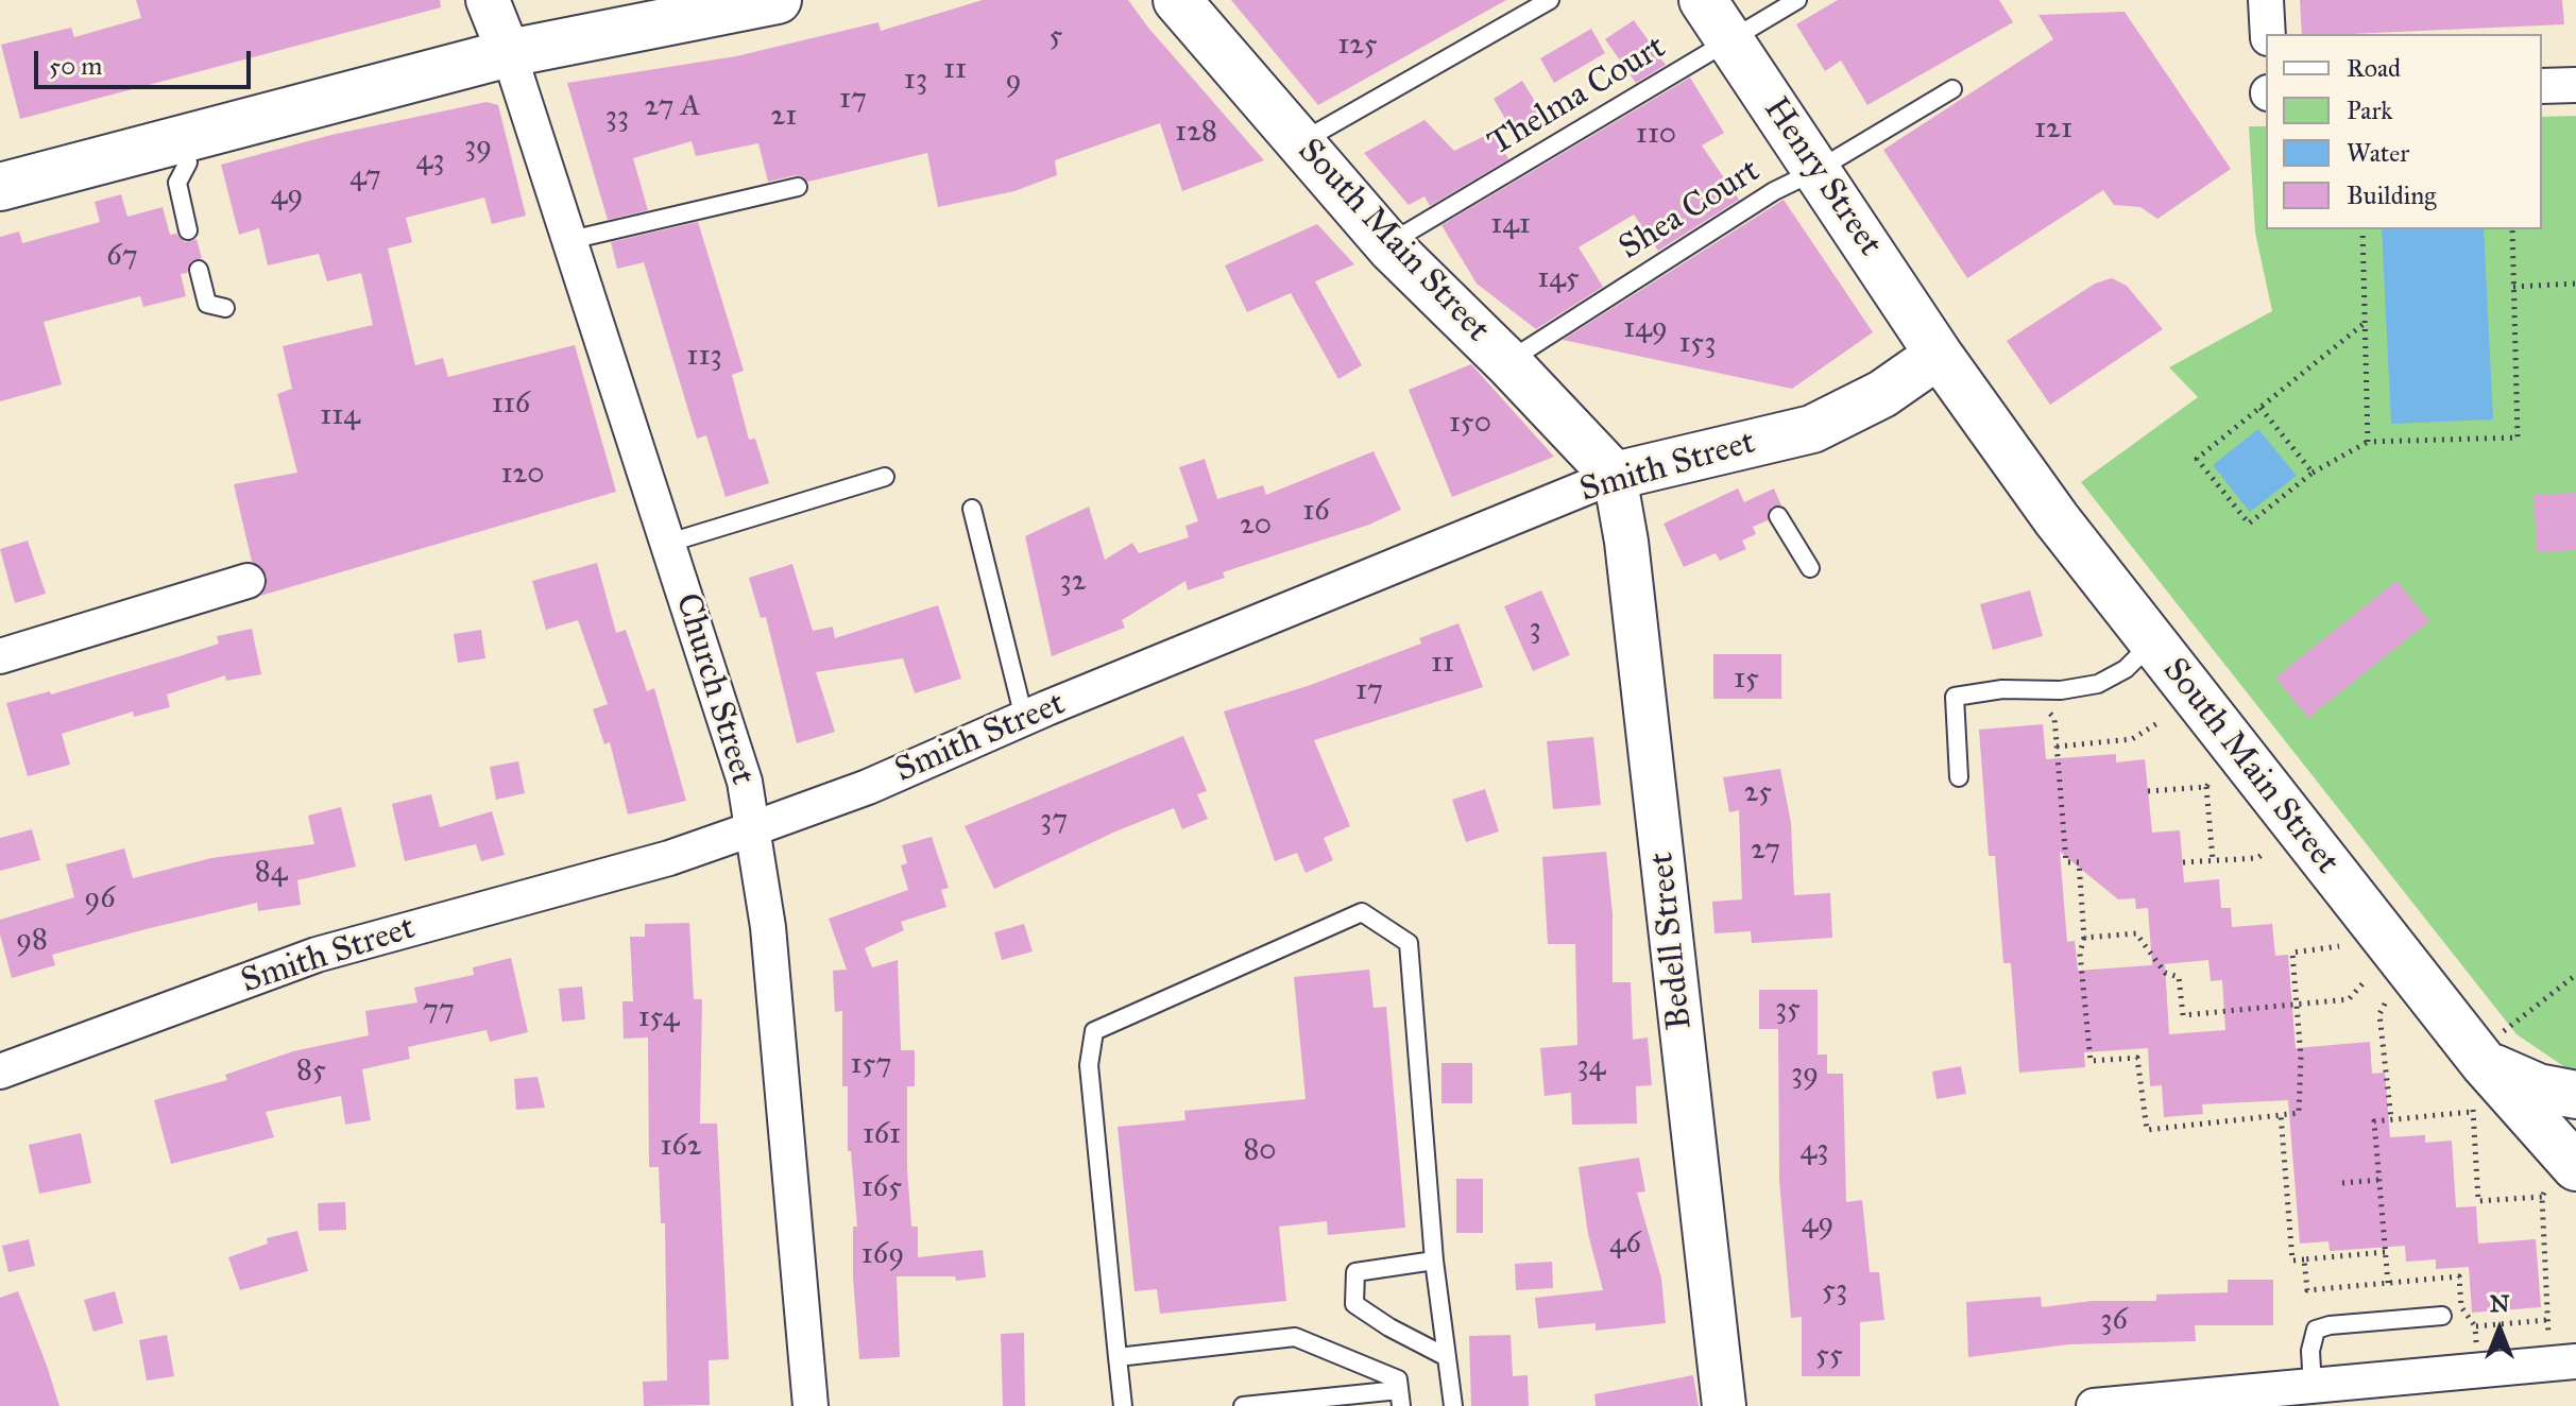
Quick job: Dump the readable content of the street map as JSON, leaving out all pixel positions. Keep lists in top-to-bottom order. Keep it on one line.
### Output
{"streets":{"main road":["Henry Street","South Main Street","Smith Street"],"street":["Church Street","Bedell Street"],"lane":["Thelma Court","Shea Court"]},"crossings":[["Thelma Court","Henry Street"],["Thelma Court","South Main Street"],["Henry Street","Shea Court"],["Henry Street","South Main Street"],["Henry Street","Smith Street"],["Shea Court","South Main Street"],["South Main Street","Smith Street"],["South Main Street","Bedell Street"],["Smith Street","Church Street"],["Smith Street","Bedell Street"]],"house_numbers":["5","125","11","13","9","17","27 A","21","33","121","128","110","39","43","47","49","141","67","145","149","153","113","116","114","150","120","16","20","32","3","11","15","17","25","37","27","84","96","98","35","77","154","157","34","85","39","161","162","80","43","165","49","46","169","53","36","55"],"legend":["Road","Park","Water","Building"],"scale_bar":"50 m","north":"top"}
